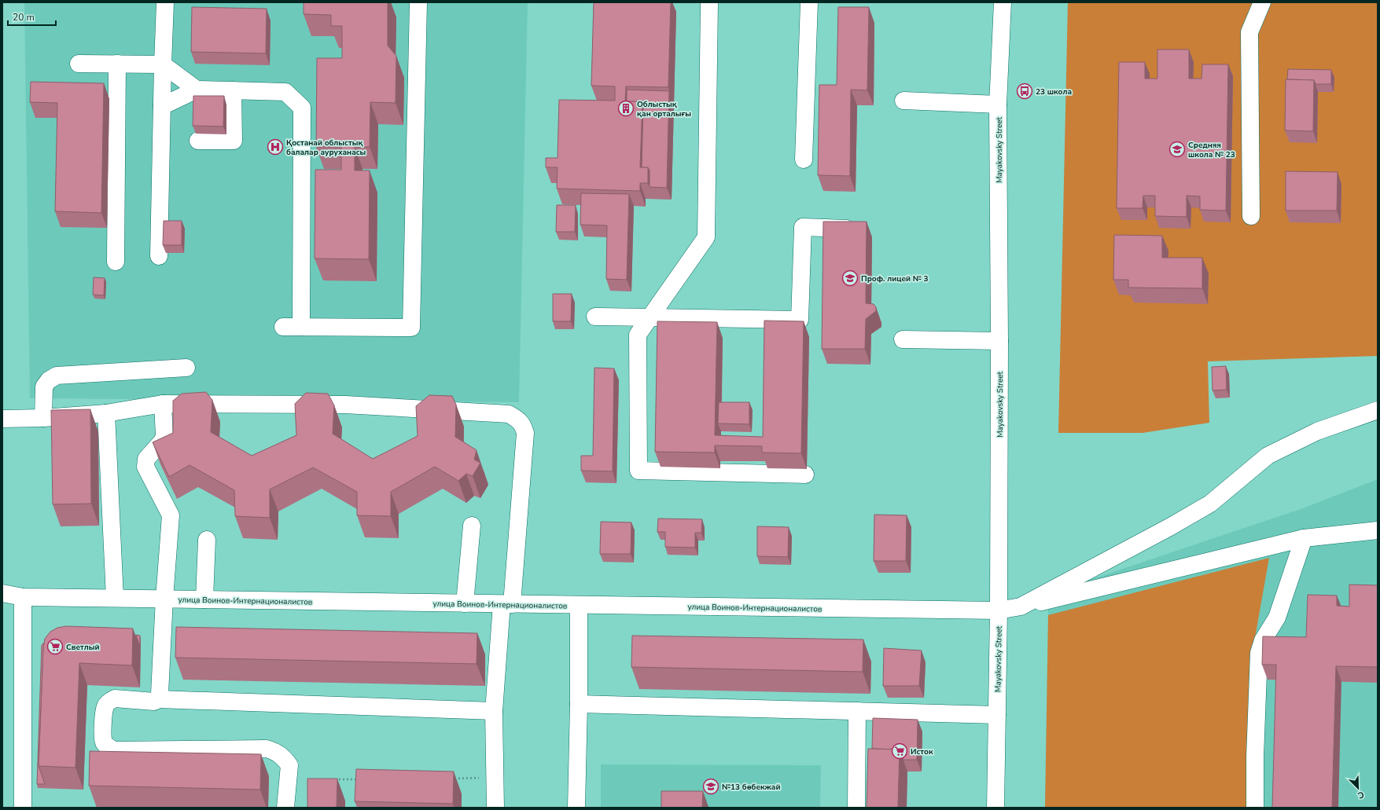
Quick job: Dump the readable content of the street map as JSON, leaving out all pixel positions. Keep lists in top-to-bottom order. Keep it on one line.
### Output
{"streets":{"main road":["Mayakovsky Street","улица Воинов-Интернационалистов"]},"crossings":[["Mayakovsky Street","улица Воинов-Интернационалистов"]],"places":{"bus stop":["23 школа"],"building":["Облыстық қан орталығы"],"hospital":["Қостанай облыстық балалар ауруханасы"],"school or university":["Средняя школа № 23","Проф. лицей № 3","№13 бөбекжай"],"supermarket":["Светлый","Исток"]},"scale_bar":"20 m","north":"bottom right"}
